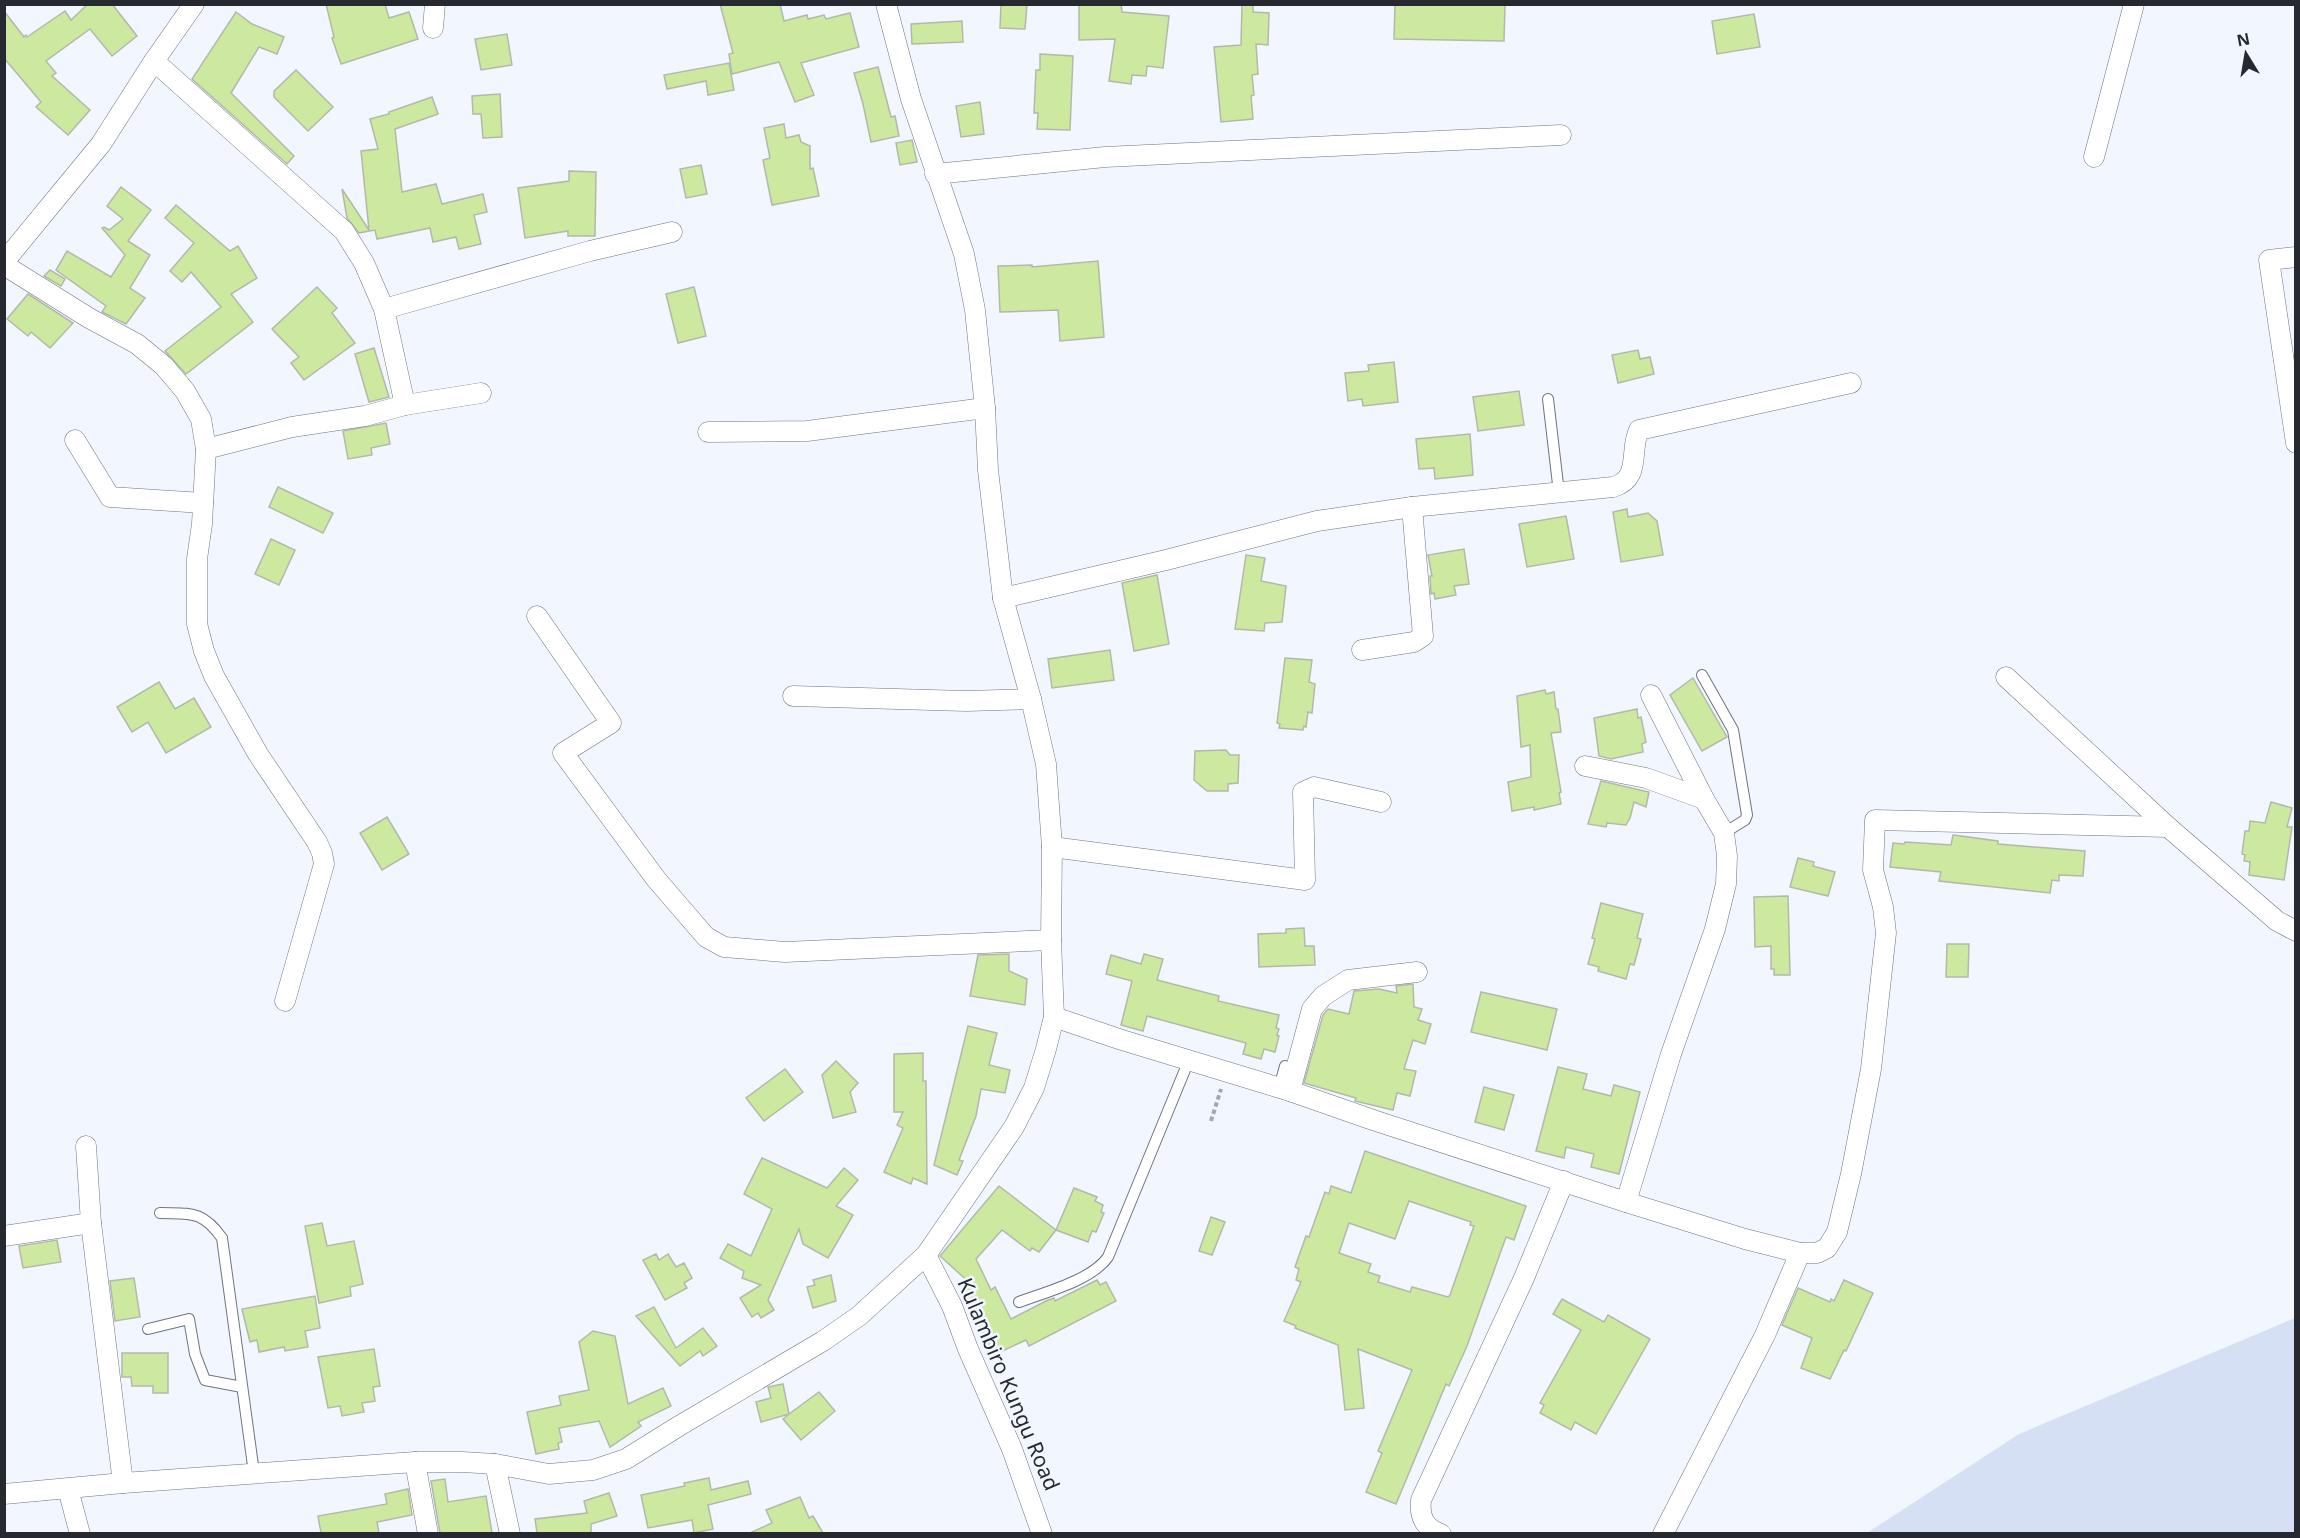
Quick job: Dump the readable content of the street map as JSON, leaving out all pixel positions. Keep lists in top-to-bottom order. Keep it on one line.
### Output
{"streets":{"street":["Kulambiro Kungu Road"]},"north":"top"}
